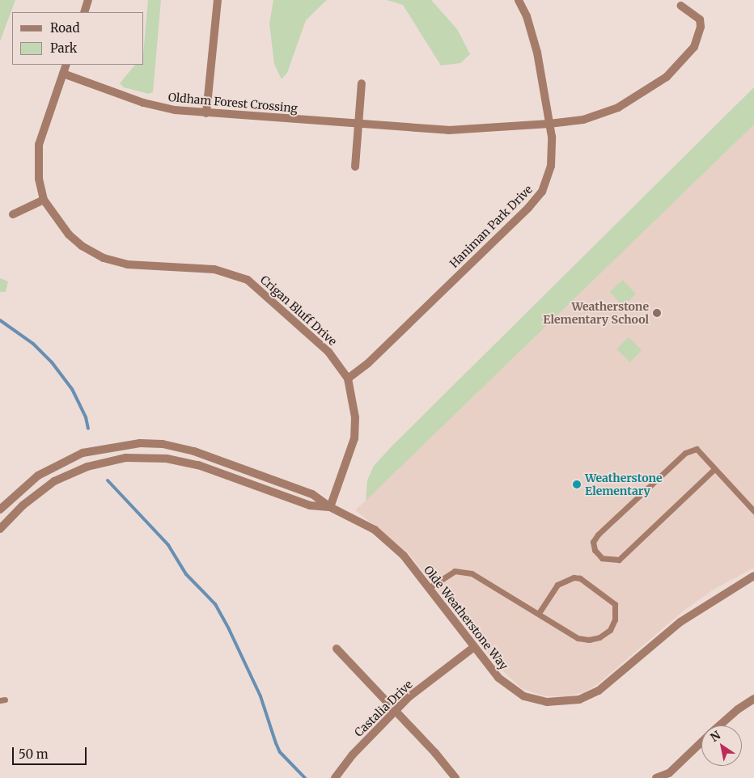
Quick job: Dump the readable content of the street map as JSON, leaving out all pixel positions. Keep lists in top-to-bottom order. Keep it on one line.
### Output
{"streets":{"street":["Oldham Forest Crossing","Haniman Park Drive","Crigan Bluff Drive","Olde Weatherstone Way","Castalia Drive"]},"crossings":[["Oldham Forest Crossing","Haniman Park Drive"],["Oldham Forest Crossing","Crigan Bluff Drive"],["Haniman Park Drive","Crigan Bluff Drive"],["Crigan Bluff Drive","Olde Weatherstone Way"],["Olde Weatherstone Way","Castalia Drive"]],"places":["Weatherstone Elementary School","Weatherstone Elementary"],"legend":["Road","Park"],"scale_bar":"50 m","north":"top left"}
